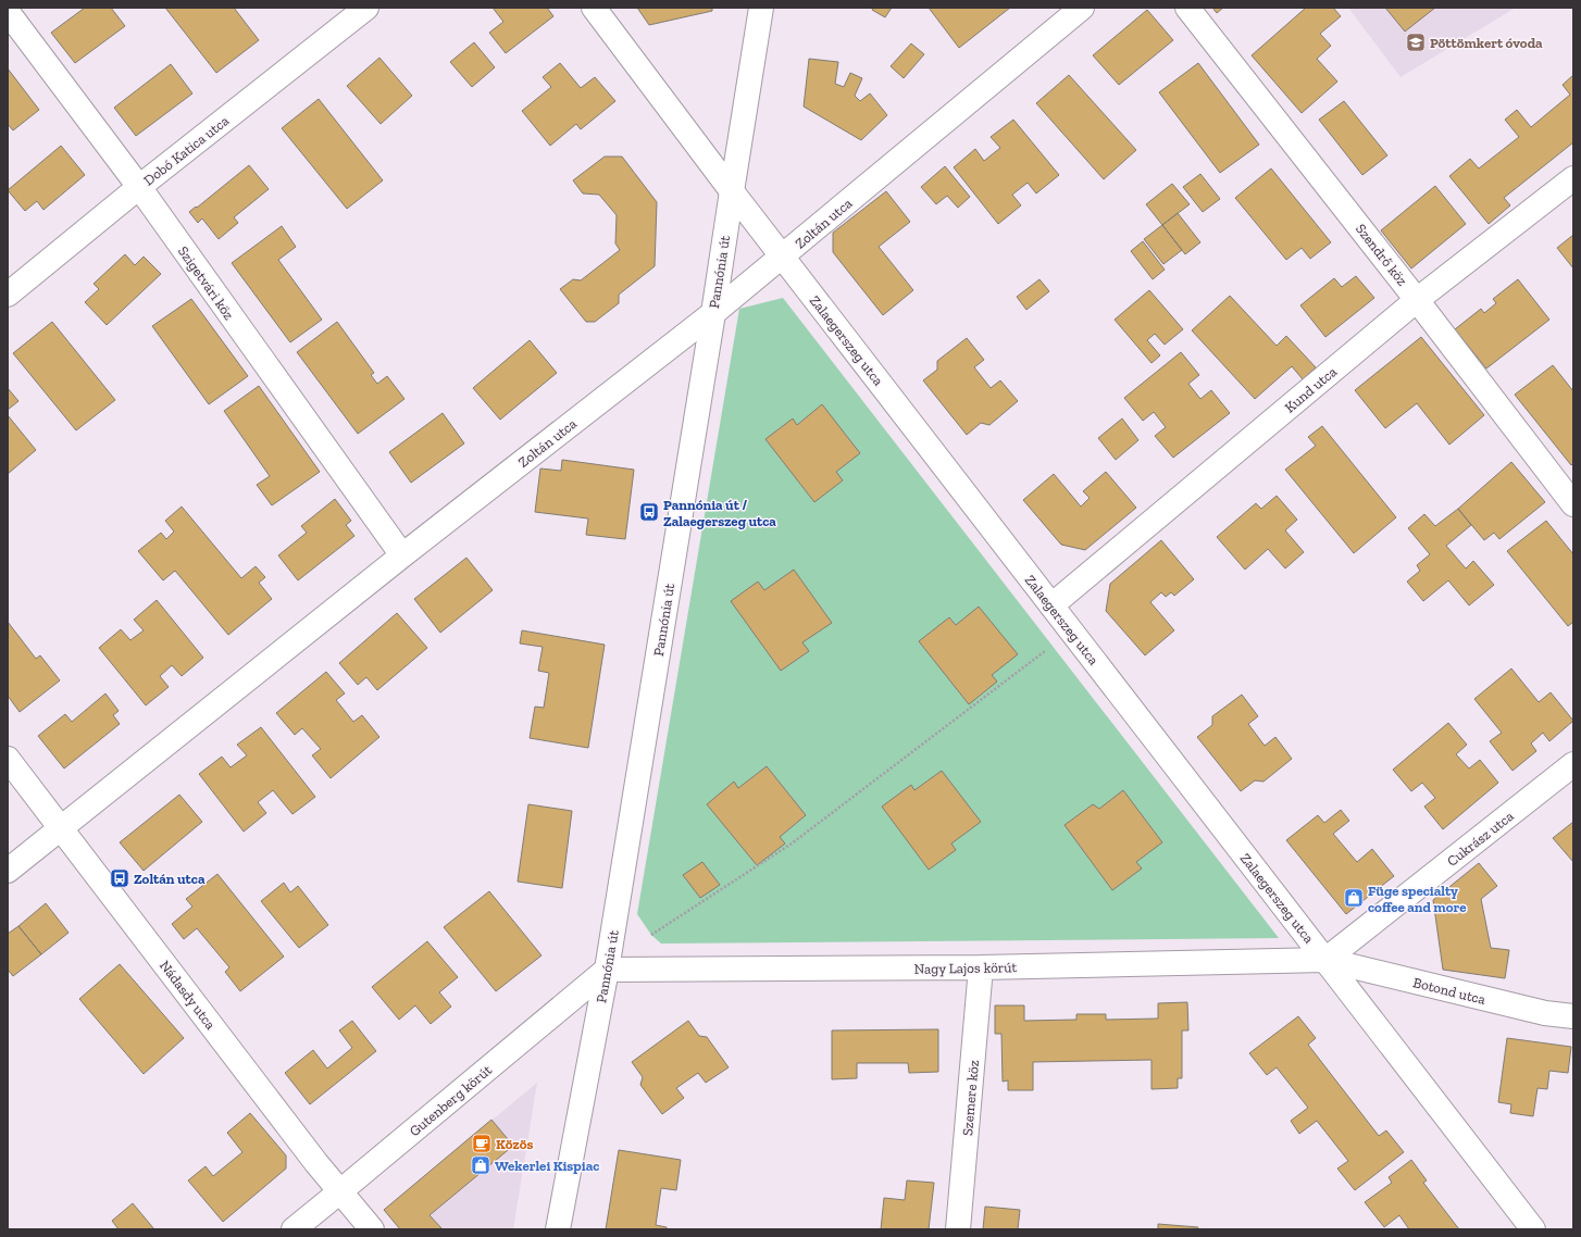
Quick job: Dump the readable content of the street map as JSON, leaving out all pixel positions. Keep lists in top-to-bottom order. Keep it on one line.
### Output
{"streets":{"street":["Dobó Katica utca","Zoltán utca","Szendrő köz","Pannónia út","Szigetvári köz","Zalaegerszeg utca","Kund utca","Cukrász utca","Nagy Lajos körút","Botond utca","Nádasdy utca","Szemere köz","Gutenberg körút"]},"crossings":[["Dobó Katica utca","Szigetvári köz"],["Zoltán utca","Pannónia út"],["Zoltán utca","Szigetvári köz"],["Zoltán utca","Zalaegerszeg utca"],["Zoltán utca","Nádasdy utca"],["Szendrő köz","Kund utca"],["Pannónia út","Zalaegerszeg utca"],["Pannónia út","Nagy Lajos körút"],["Pannónia út","Gutenberg körút"],["Zalaegerszeg utca","Kund utca"],["Zalaegerszeg utca","Cukrász utca"],["Zalaegerszeg utca","Nagy Lajos körút"],["Zalaegerszeg utca","Botond utca"],["Cukrász utca","Nagy Lajos körút"],["Cukrász utca","Botond utca"],["Nagy Lajos körút","Botond utca"],["Nagy Lajos körút","Szemere köz"],["Nagy Lajos körút","Gutenberg körút"],["Nádasdy utca","Gutenberg körút"]],"places":{"school or university":["Pöttömkert óvoda"],"bus stop":["Pannónia út / Zalaegerszeg utca","Zoltán utca"],"shop":["Füge specialty coffee and more","Wekerlei Kispiac"],"cafe":["Közös"]}}
